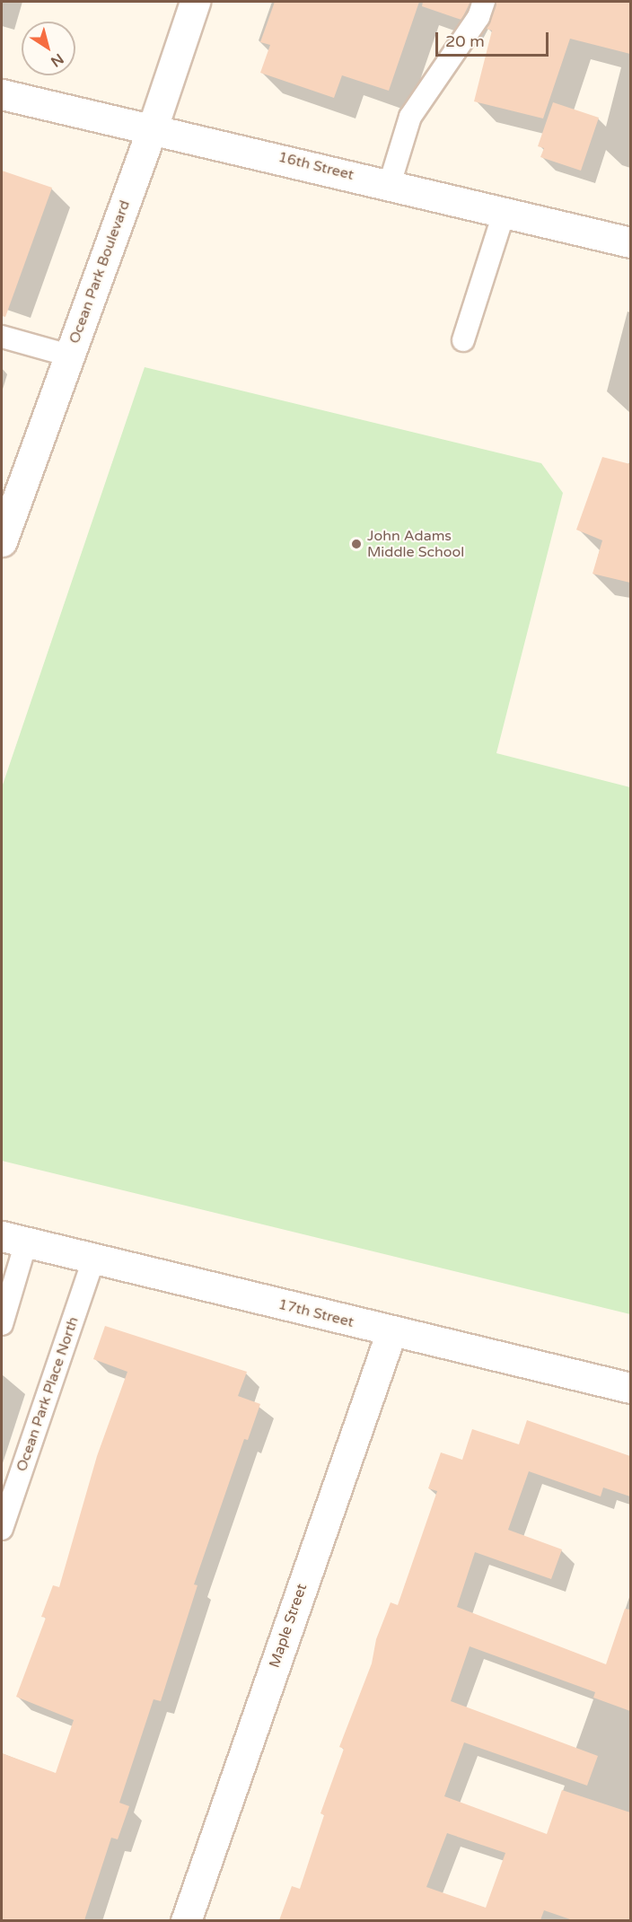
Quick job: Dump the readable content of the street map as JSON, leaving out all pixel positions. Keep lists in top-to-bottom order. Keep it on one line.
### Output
{"streets":{"street":["16th Street","Ocean Park Boulevard","17th Street","Maple Street"],"lane":["Ocean Park Place North"]},"crossings":[["16th Street","Ocean Park Boulevard"],["17th Street","Ocean Park Place North"],["17th Street","Maple Street"]],"places":["John Adams Middle School"],"scale_bar":"20 m","north":"bottom right"}
